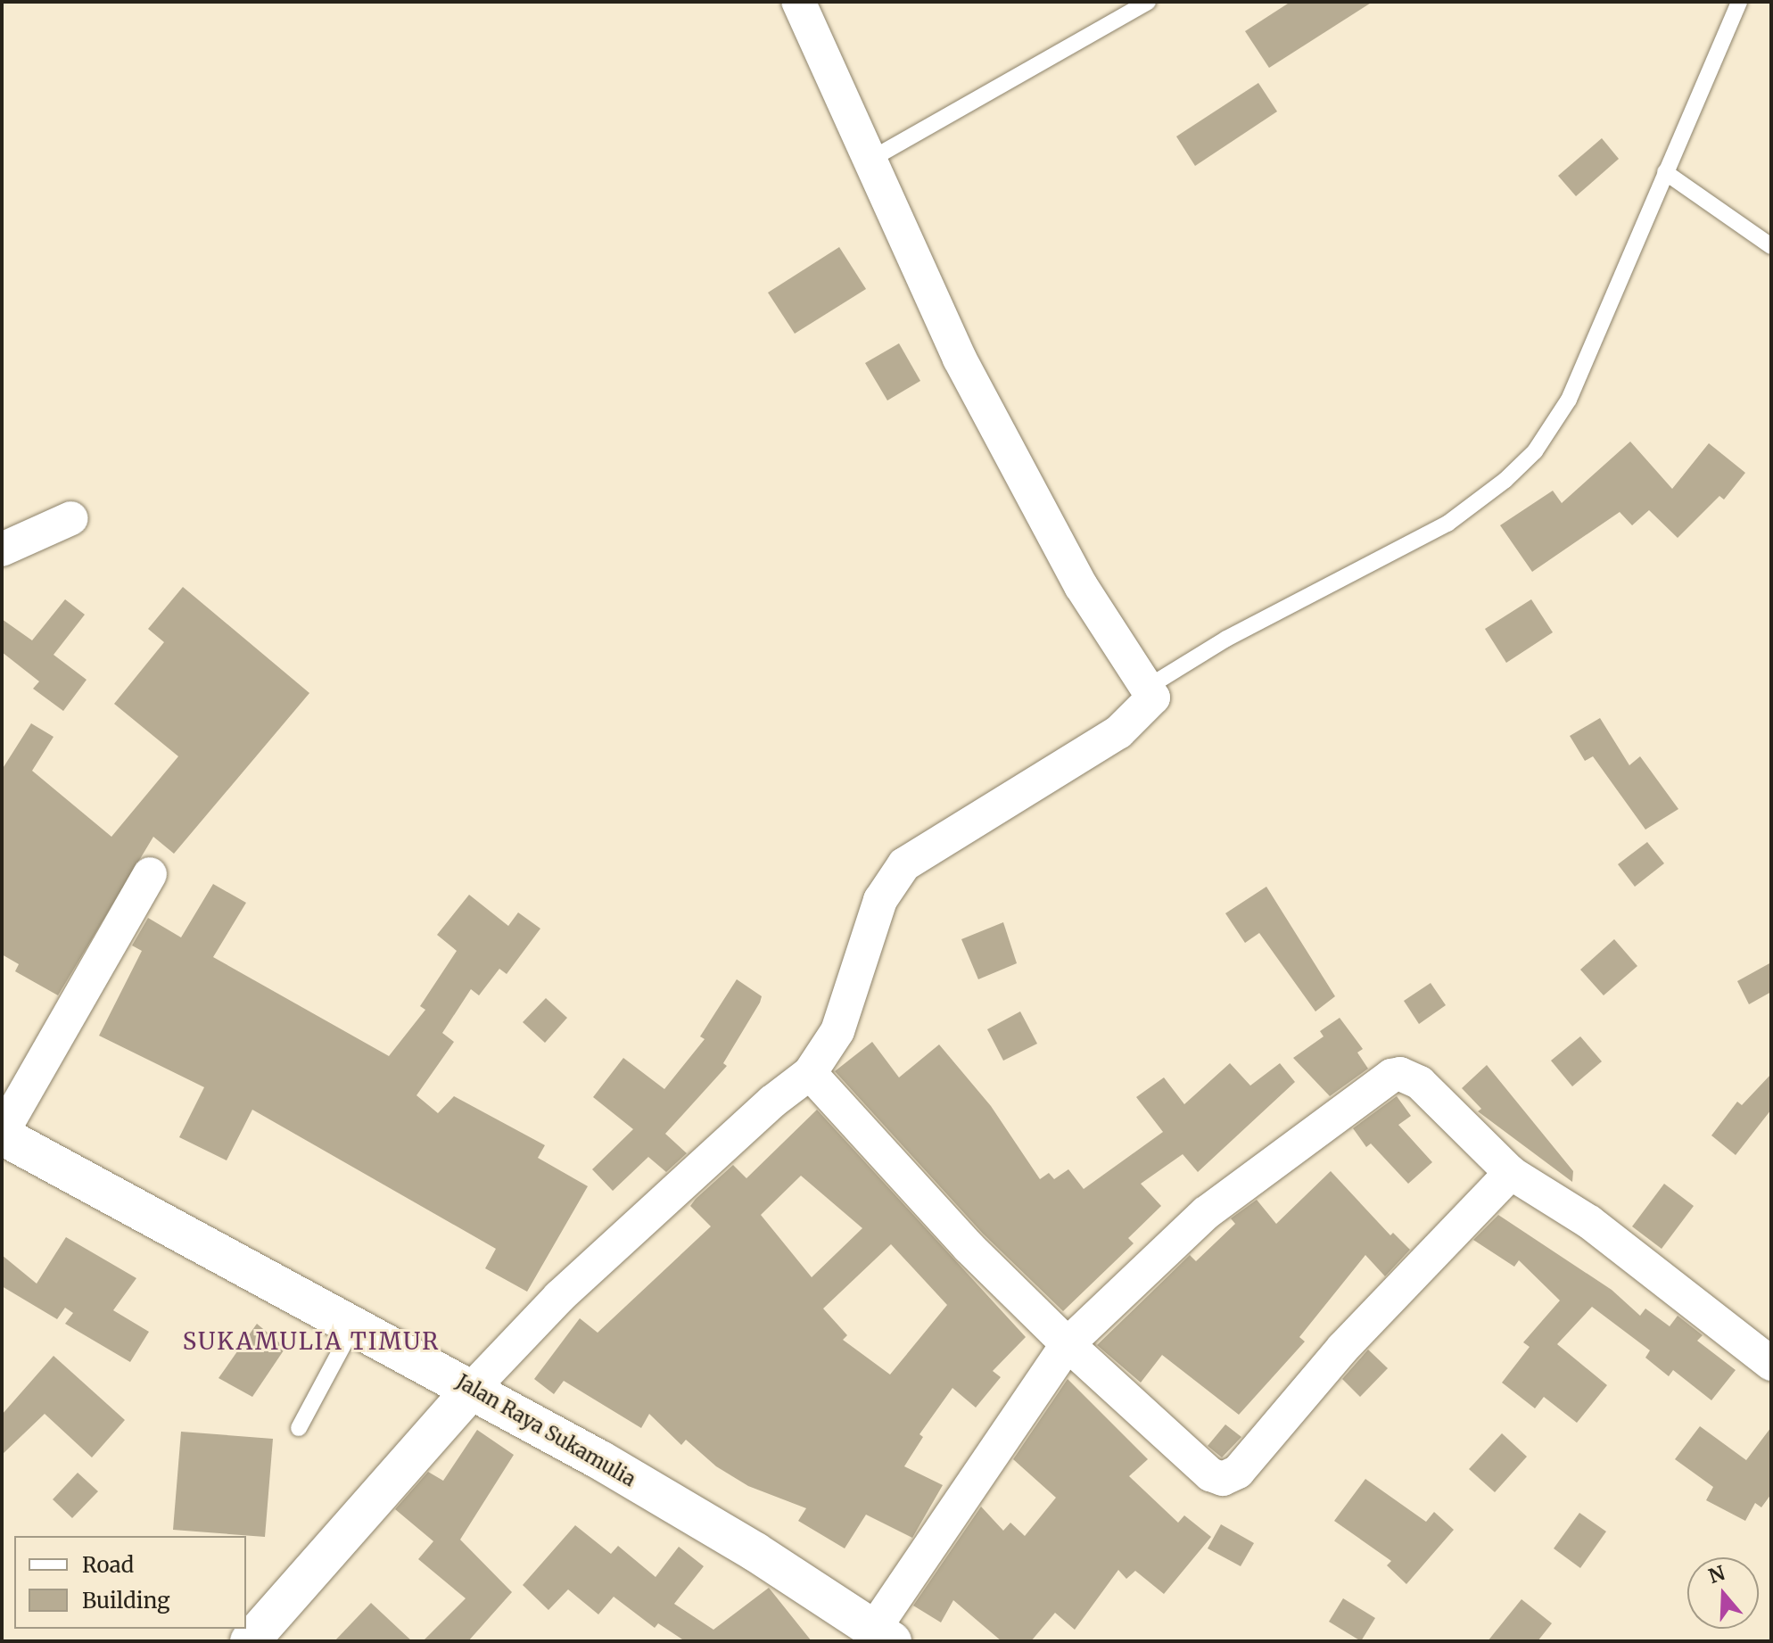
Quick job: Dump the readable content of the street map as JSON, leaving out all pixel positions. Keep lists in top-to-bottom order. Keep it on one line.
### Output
{"streets":{"main road":["Jalan Raya Sukamulia"]},"districts":["SUKAMULIA TIMUR"],"legend":["Road","Building"],"north":"top"}
